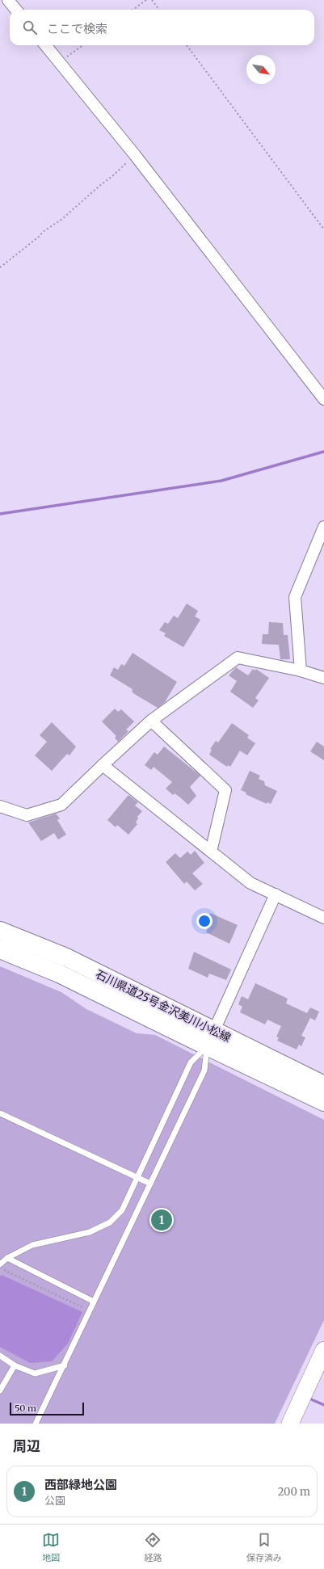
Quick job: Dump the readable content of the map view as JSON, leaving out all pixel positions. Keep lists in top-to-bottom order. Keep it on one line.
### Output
{"streets":{"main road":["石川県道25号金沢美川小松線"]},"scale_bar":"50 m","north":"bottom right","page":{"search":"ここで検索","pins":"1","scale":"50 m","heading":"周辺","list":[{"mark":"1","name":"西部緑地公園","note":"公園","value":"200 m"}],"nav":["地図","経路","保存済み"]}}
